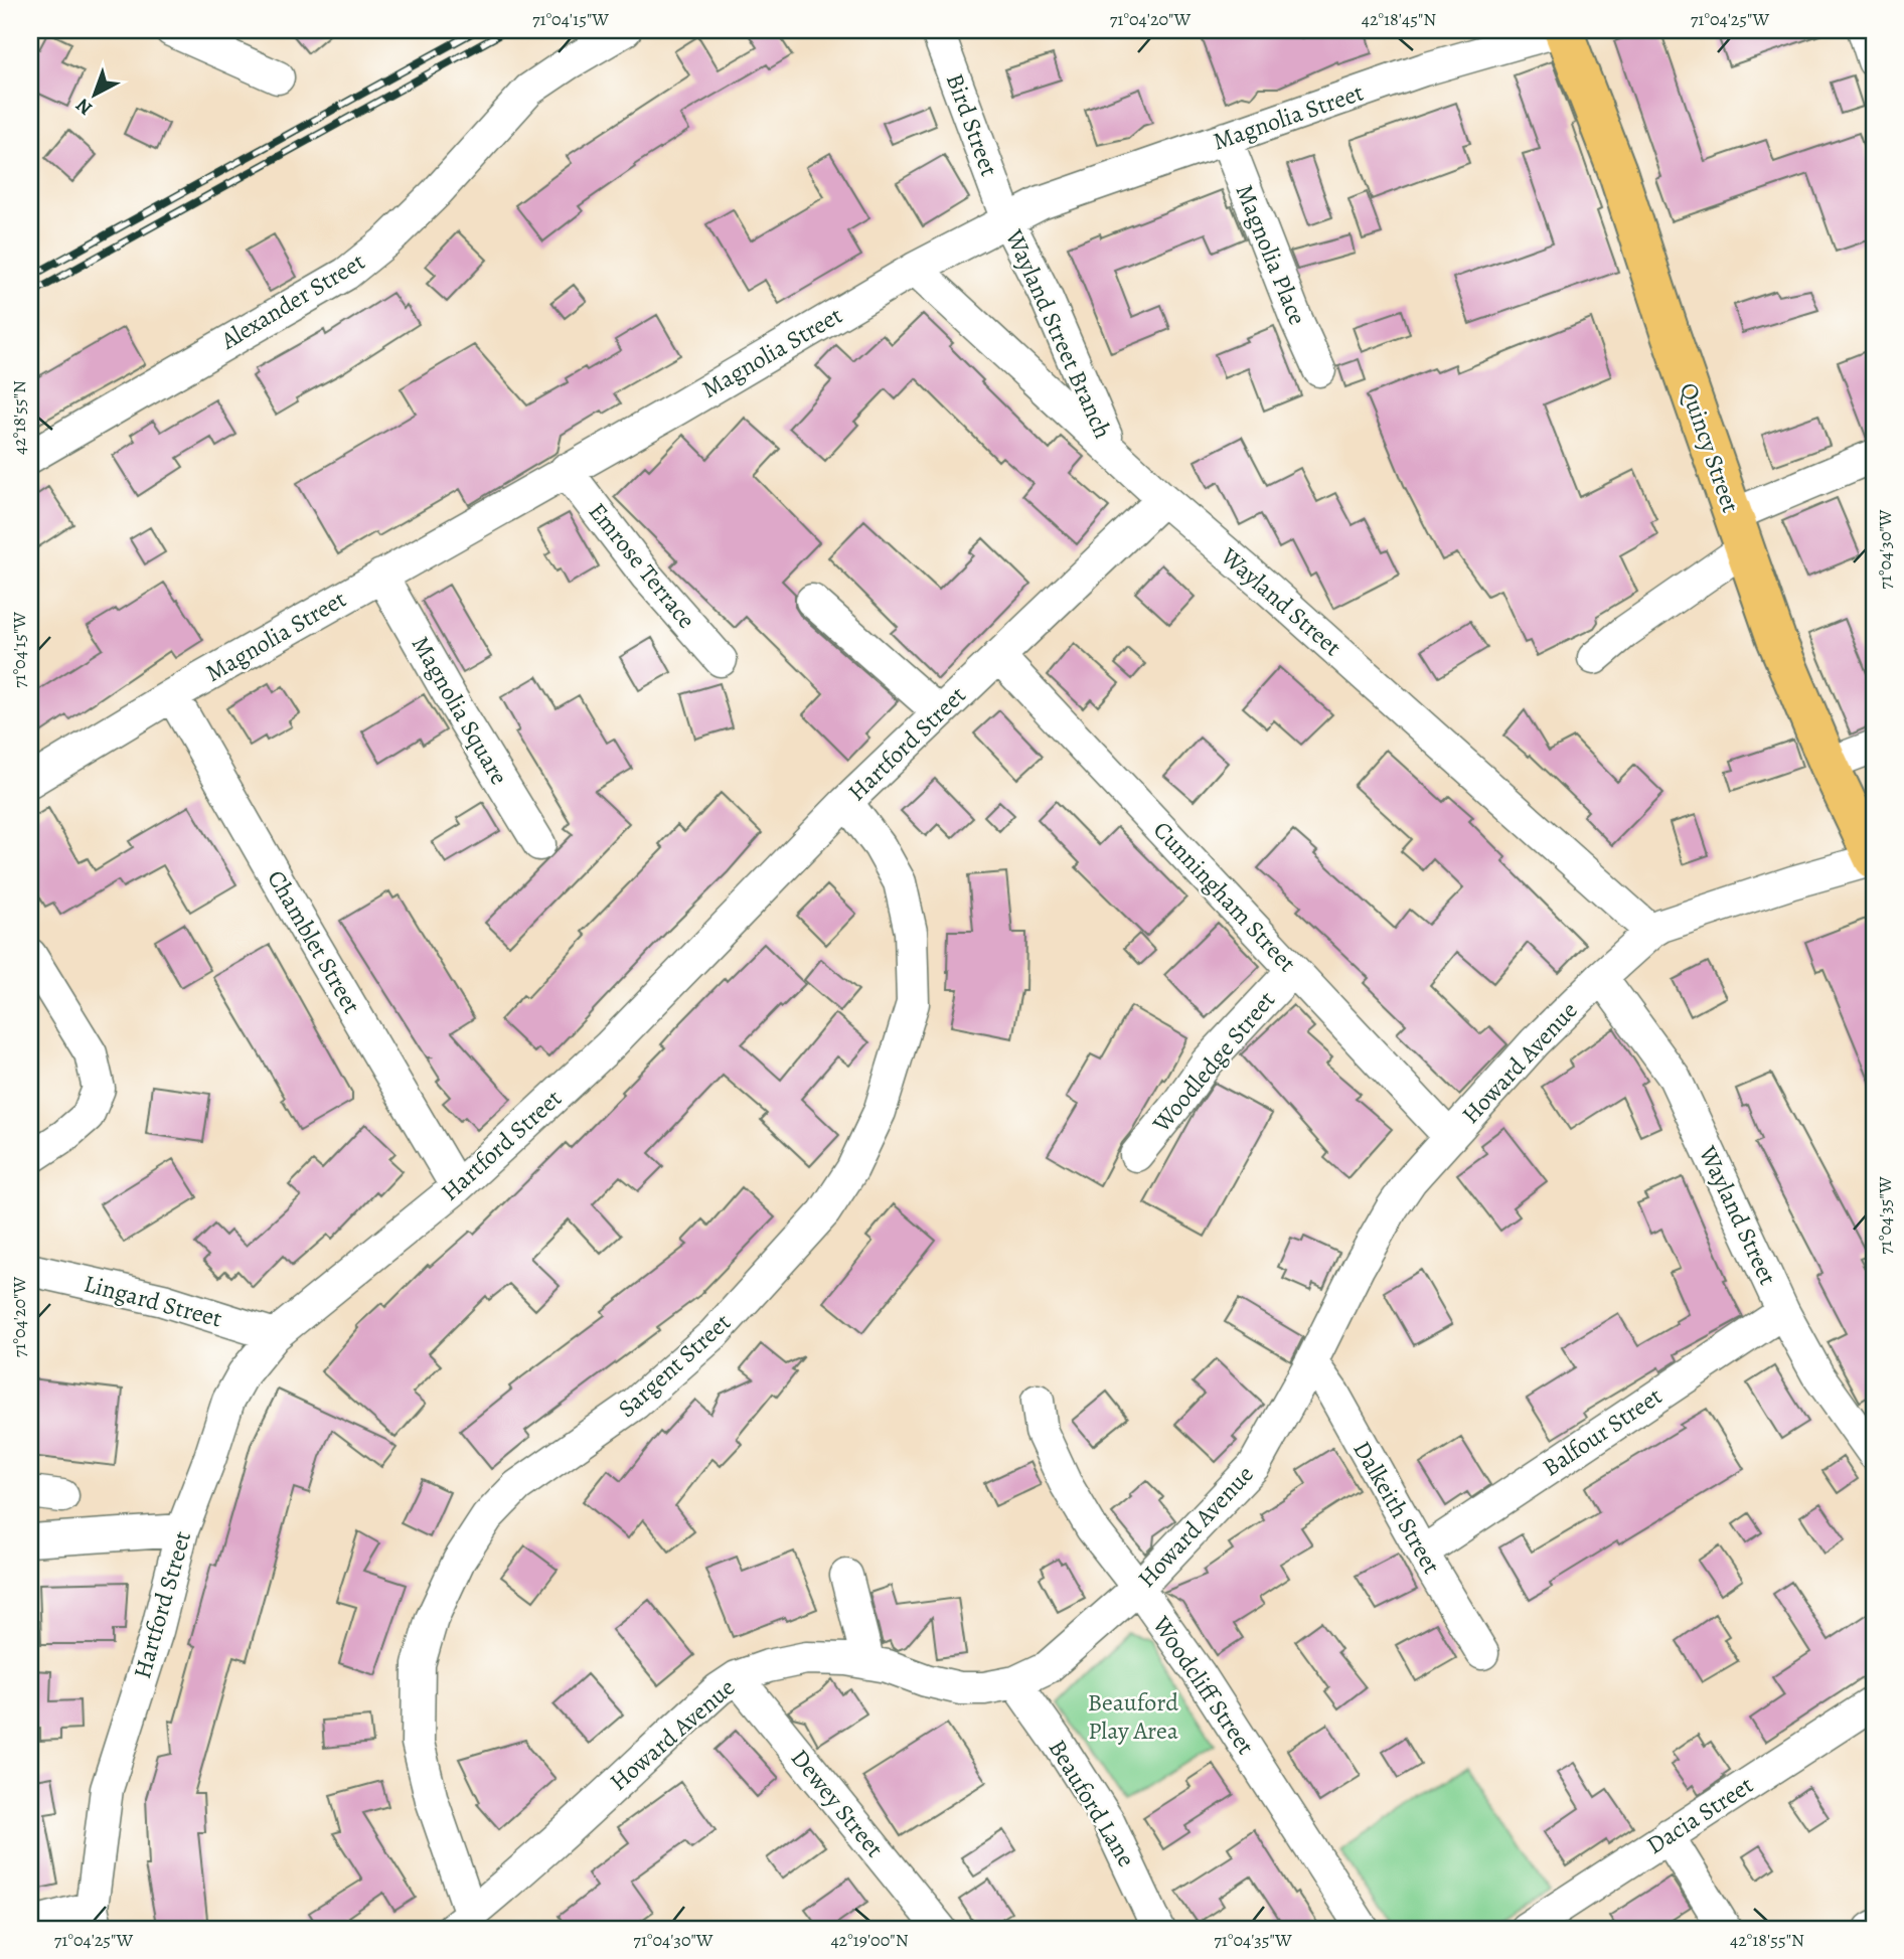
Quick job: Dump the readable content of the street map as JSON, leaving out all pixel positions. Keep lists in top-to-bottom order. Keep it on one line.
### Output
{"streets":{"main road":["Quincy Street"],"street":["Magnolia Street","Bird Street","Magnolia Place","Alexander Street","Wayland Street Branch","Emrose Terrace","Wayland Street","Magnolia Square","Hartford Street","Cunningham Street","Chamblet Street","Woodledge Street","Howard Avenue","Lingard Street","Sargent Street","Balfour Street","Dalkeith Street","Woodcliff Street","Dewey Street","Beauford Lane","Dacia Street"]},"crossings":[["Magnolia Street","Bird Street"],["Magnolia Street","Magnolia Place"],["Magnolia Street","Wayland Street Branch"],["Magnolia Street","Quincy Street"],["Magnolia Street","Emrose Terrace"],["Magnolia Street","Wayland Street"],["Magnolia Street","Magnolia Square"],["Magnolia Street","Chamblet Street"],["Bird Street","Wayland Street Branch"],["Wayland Street Branch","Wayland Street"],["Quincy Street","Howard Avenue"],["Wayland Street","Hartford Street"],["Wayland Street","Howard Avenue"],["Wayland Street","Balfour Street"],["Hartford Street","Cunningham Street"],["Hartford Street","Chamblet Street"],["Hartford Street","Lingard Street"],["Hartford Street","Sargent Street"],["Cunningham Street","Woodledge Street"],["Cunningham Street","Howard Avenue"],["Howard Avenue","Sargent Street"],["Howard Avenue","Dalkeith Street"],["Howard Avenue","Woodcliff Street"],["Howard Avenue","Dewey Street"],["Howard Avenue","Beauford Lane"],["Balfour Street","Dalkeith Street"]],"parks":["Beauford Play Area"],"north":"bottom left","coordinates":["71°04'15\"W","71°04'20\"W","42°18'45\"N","71°04'25\"W","42°18'55\"N","71°04'30\"W","71°04'35\"W","42°19'00\"N"]}
